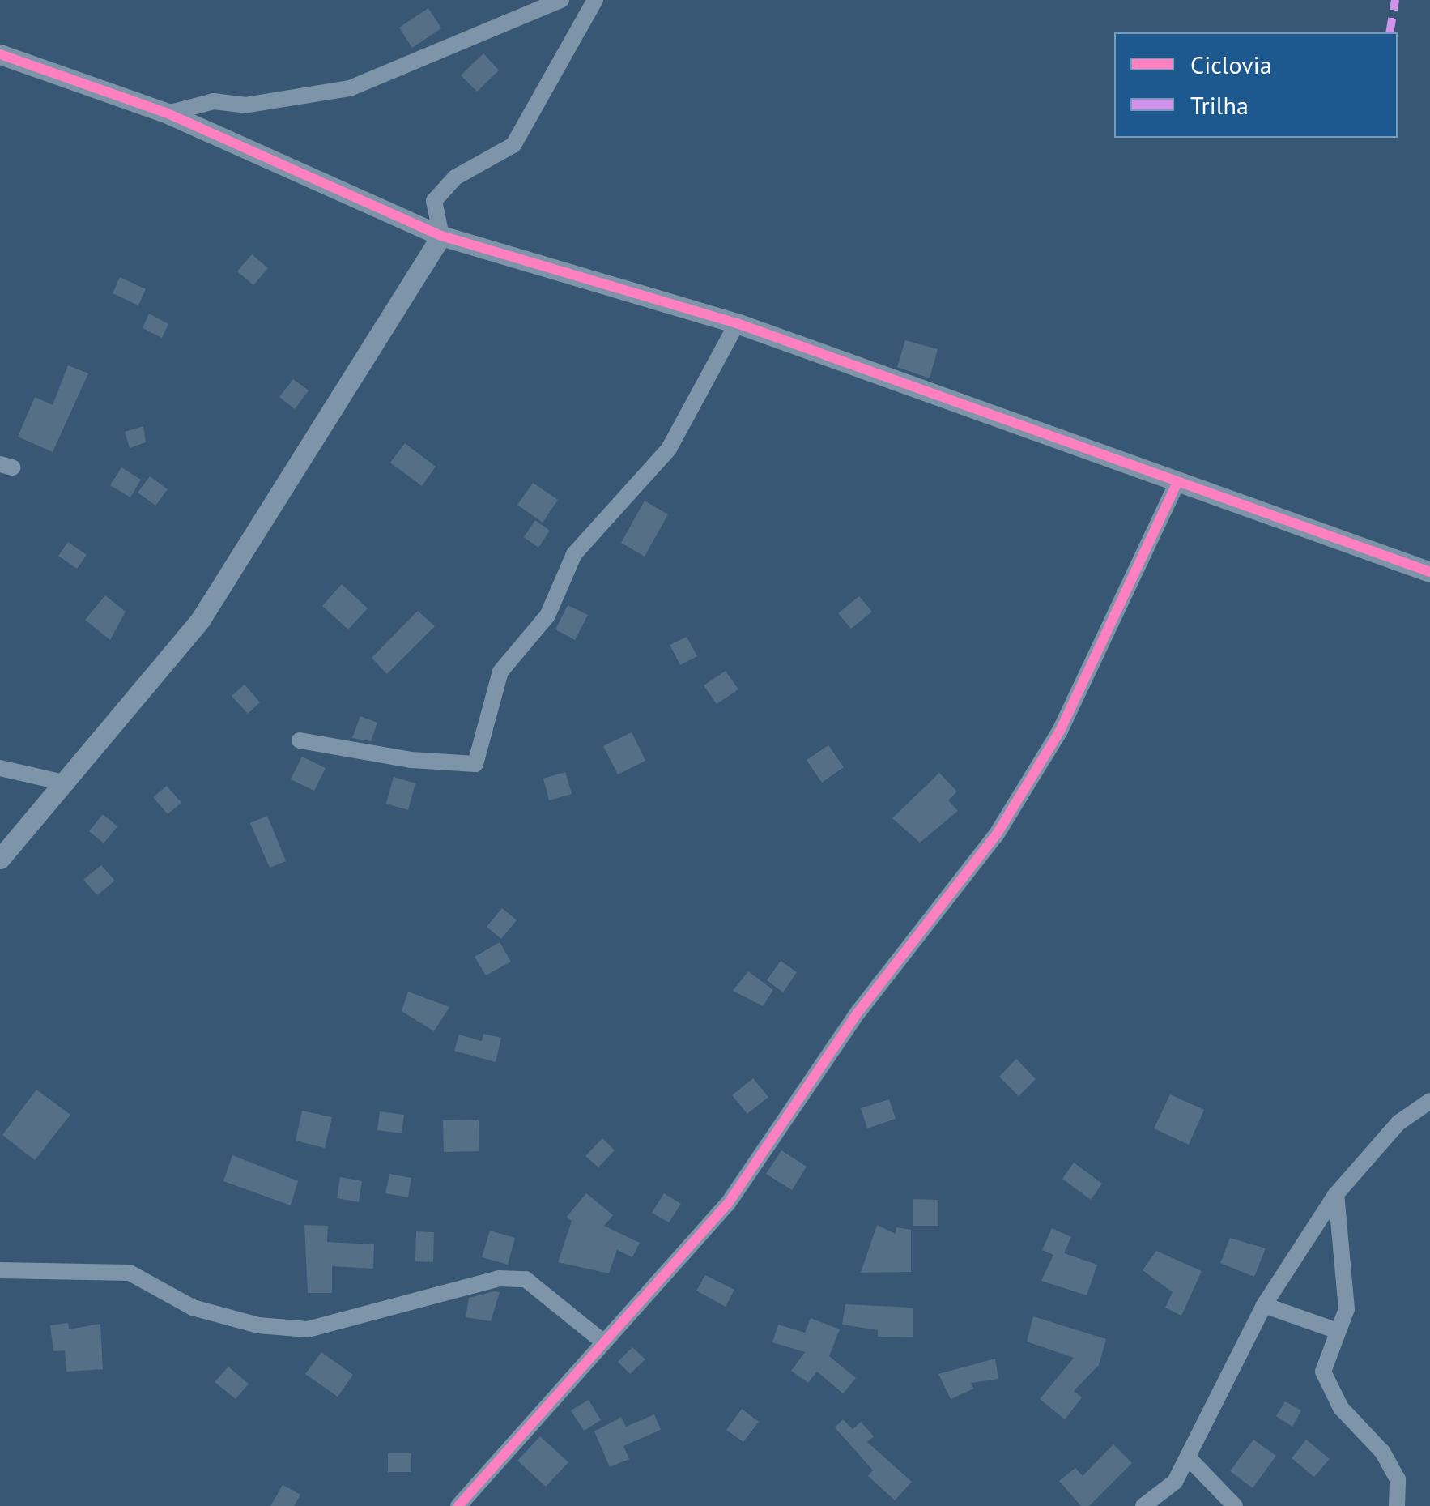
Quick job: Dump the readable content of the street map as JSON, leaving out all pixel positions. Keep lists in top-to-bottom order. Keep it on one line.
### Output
{"legend":["Ciclovia","Trilha"]}
